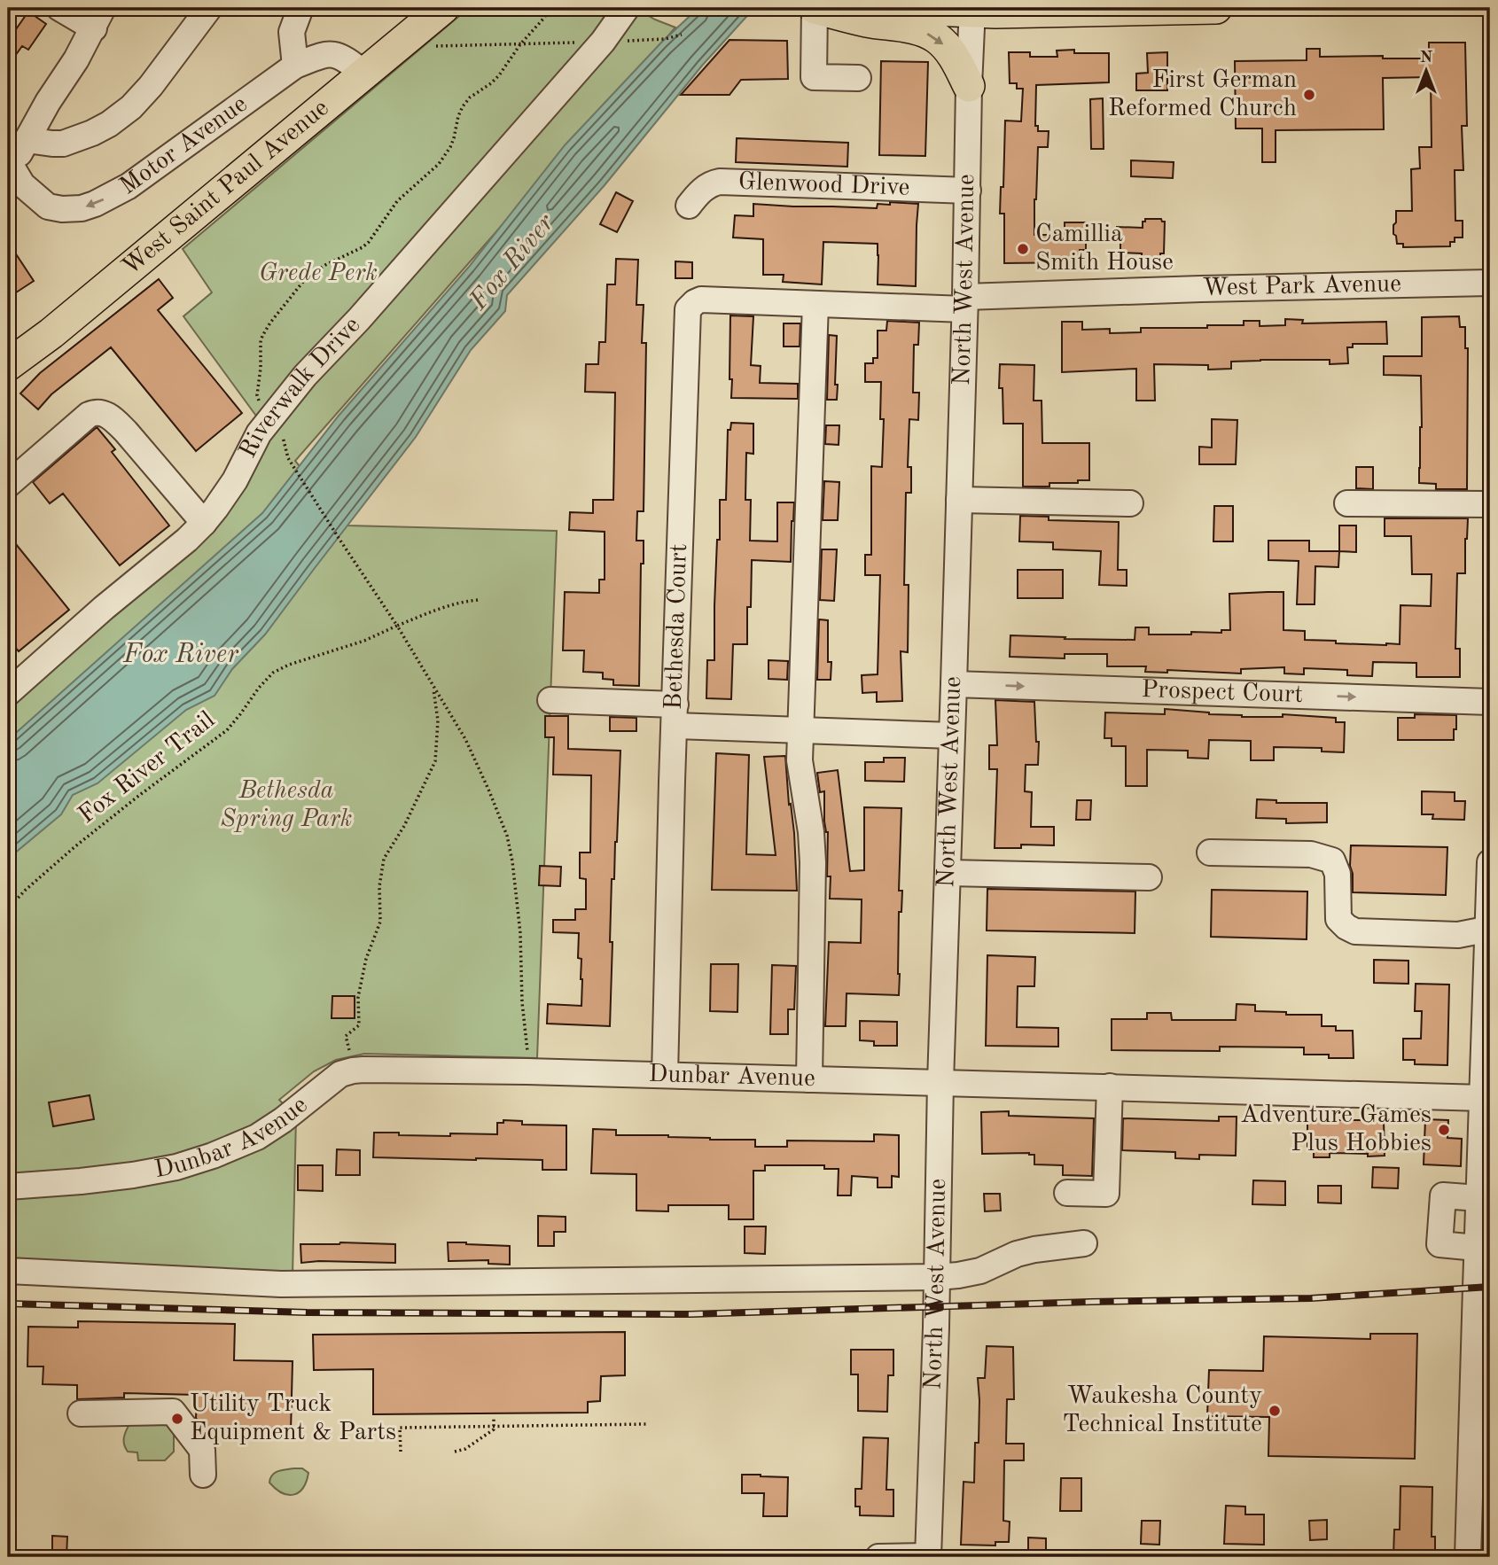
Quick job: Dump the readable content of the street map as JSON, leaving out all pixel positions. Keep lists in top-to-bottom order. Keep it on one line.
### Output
{"streets":{"main road":["West Saint Paul Avenue"],"street":["Motor Avenue","Glenwood Drive","North West Avenue","West Park Avenue","Riverwalk Drive","Bethesda Court","Prospect Court","Dunbar Avenue"],"path":["Fox River Trail"]},"crossings":[["Motor Avenue","West Saint Paul Avenue"],["Glenwood Drive","North West Avenue"],["North West Avenue","West Park Avenue"],["North West Avenue","Prospect Court"],["North West Avenue","Dunbar Avenue"],["West Park Avenue","Bethesda Court"],["Bethesda Court","Dunbar Avenue"]],"one_way":["Motor Avenue"],"water":["Fox River"],"parks":["Grede Perk","Bethesda Spring Park"],"places":["First German Reformed Church","Camillia Smith House","Adventure Games Plus Hobbies","Waukesha County Technical Institute","Utility Truck Equipment & Parts"],"north":"top"}
